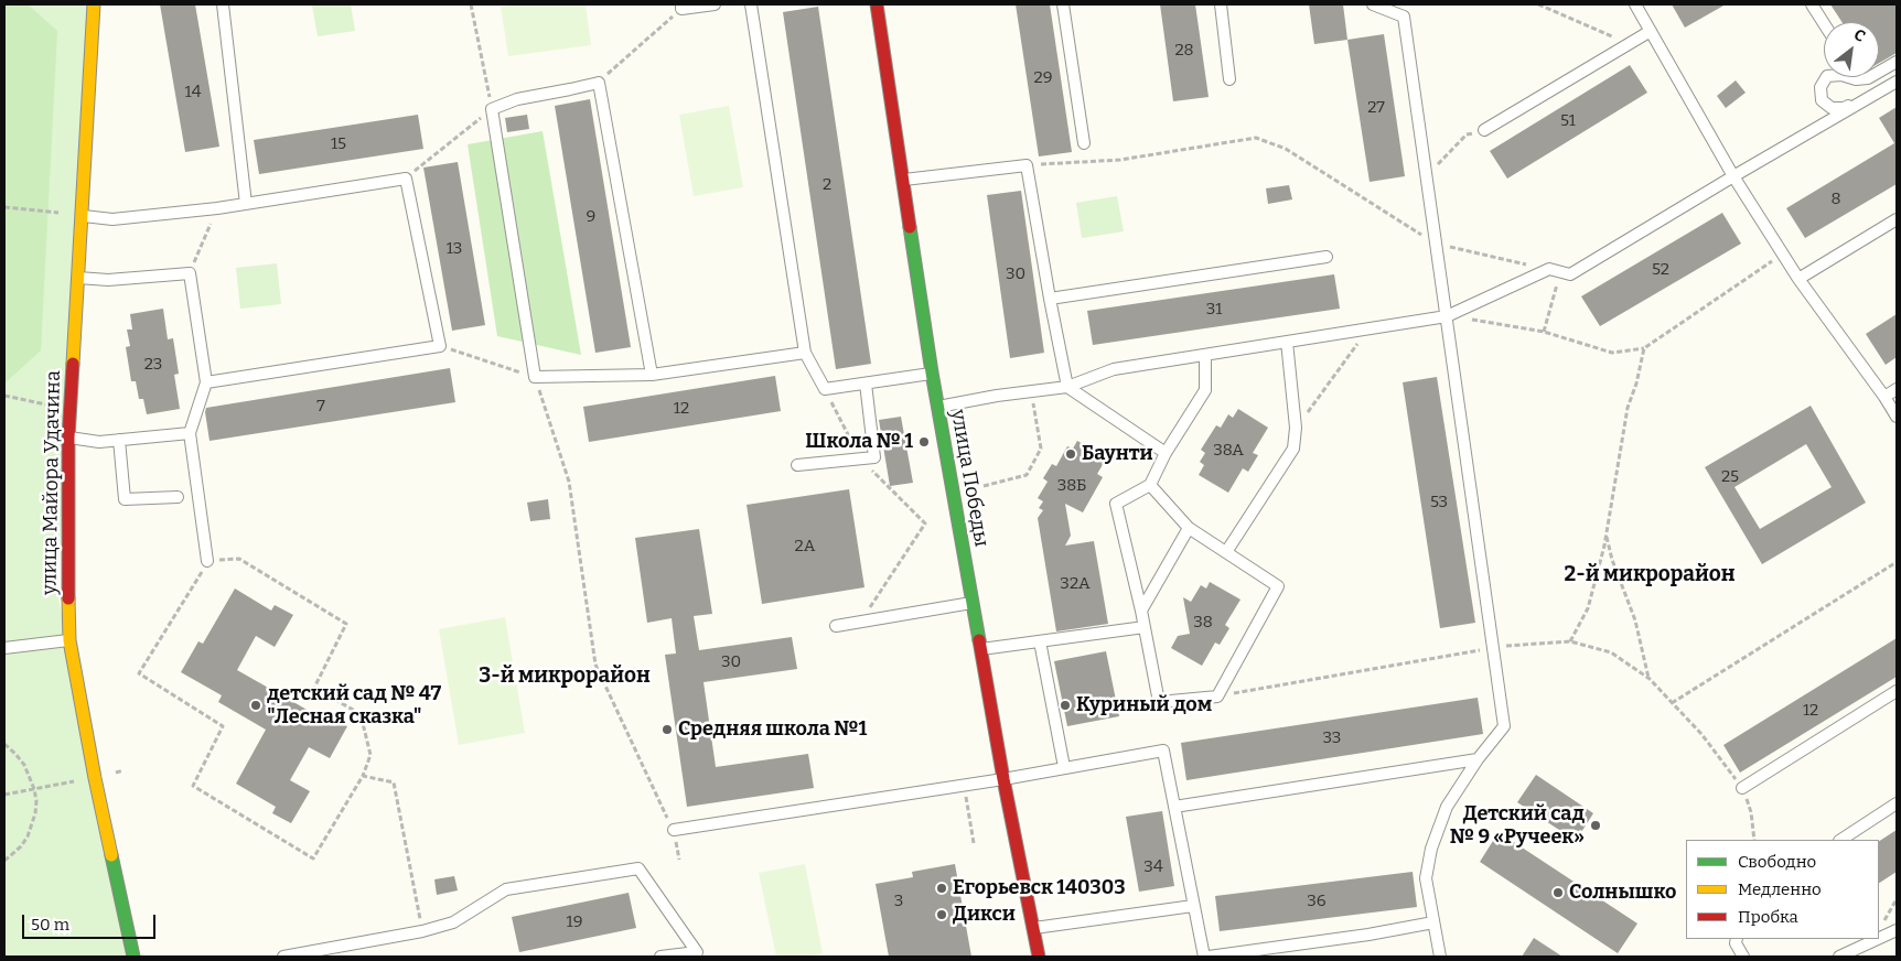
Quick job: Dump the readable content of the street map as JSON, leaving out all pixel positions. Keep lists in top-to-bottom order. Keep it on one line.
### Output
{"streets":{"street":["улица Победы","улица Майора Удачина"]},"districts":["2-й микрорайон","3-й микрорайон"],"places":["Школа № 1","Баунти","детский сад № 47 \"Лесная сказка\"","Куриный дом","Средняя школа №1","Детский сад № 9 «Ручеек»","Егорьевск 140303","Солнышко","Дикси"],"house_numbers":["28","29","14","27","51","15","2","8","9","13","52","30","31","23","7","12","38А","25","38Б","53","2А","32А","38","30","12","33","34","3","36","19"],"legend":["Свободно","Медленно","Пробка"],"scale_bar":"50 m","north":"top right"}
